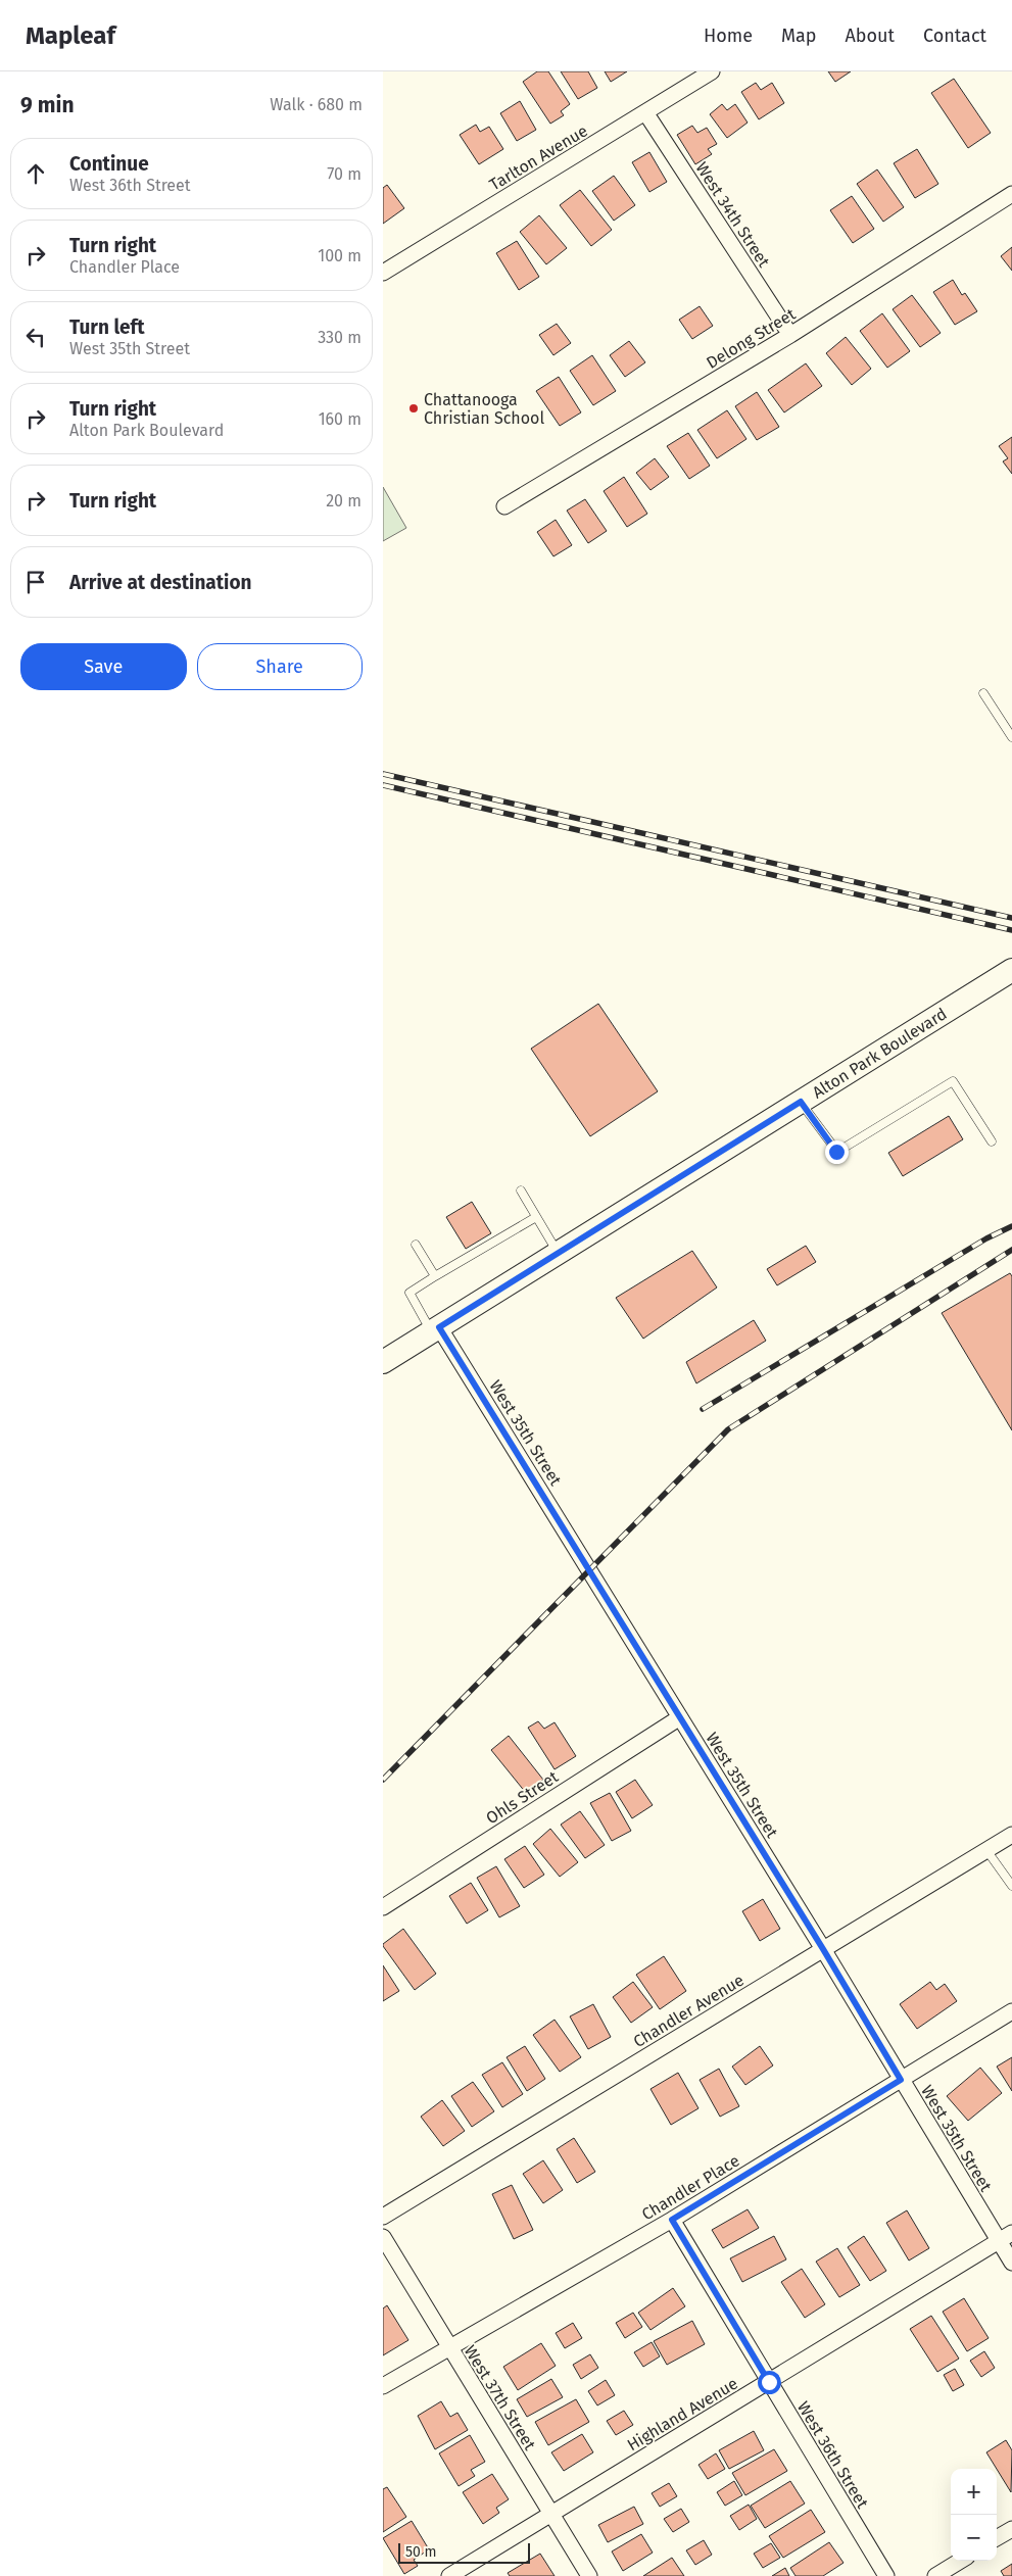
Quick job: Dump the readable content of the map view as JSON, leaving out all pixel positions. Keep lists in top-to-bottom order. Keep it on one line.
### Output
{"streets":{"main road":["Alton Park Boulevard"],"street":["Tarlton Avenue","West 34th Street","Delong Street","West 35th Street","Ohls Street","Chandler Avenue","Chandler Place","West 37th Street","Highland Avenue","West 36th Street"]},"crossings":[["Tarlton Avenue","West 34th Street"],["West 34th Street","Delong Street"],["Alton Park Boulevard","West 35th Street"],["West 35th Street","Ohls Street"],["West 35th Street","Chandler Avenue"],["West 35th Street","Chandler Place"],["West 35th Street","Highland Avenue"],["Chandler Place","West 37th Street"],["Chandler Place","West 36th Street"],["West 37th Street","Highland Avenue"],["Highland Avenue","West 36th Street"]],"places":["Chattanooga Christian School"],"scale_bar":"50 m","page":{"header":"Mapleaf","nav":["Home","Map","About","Contact"],"heading":["9 min","Walk · 680 m"],"list":[["Continue","West 36th Street","70 m"],["Turn right","Chandler Place","100 m"],["Turn left","West 35th Street","330 m"],["Turn right","Alton Park Boulevard","160 m"],["Turn right","20 m"],"Arrive at destination"],"buttons":["Save","Share"],"map_buttons":["+","−"],"scale":"50 m"}}
